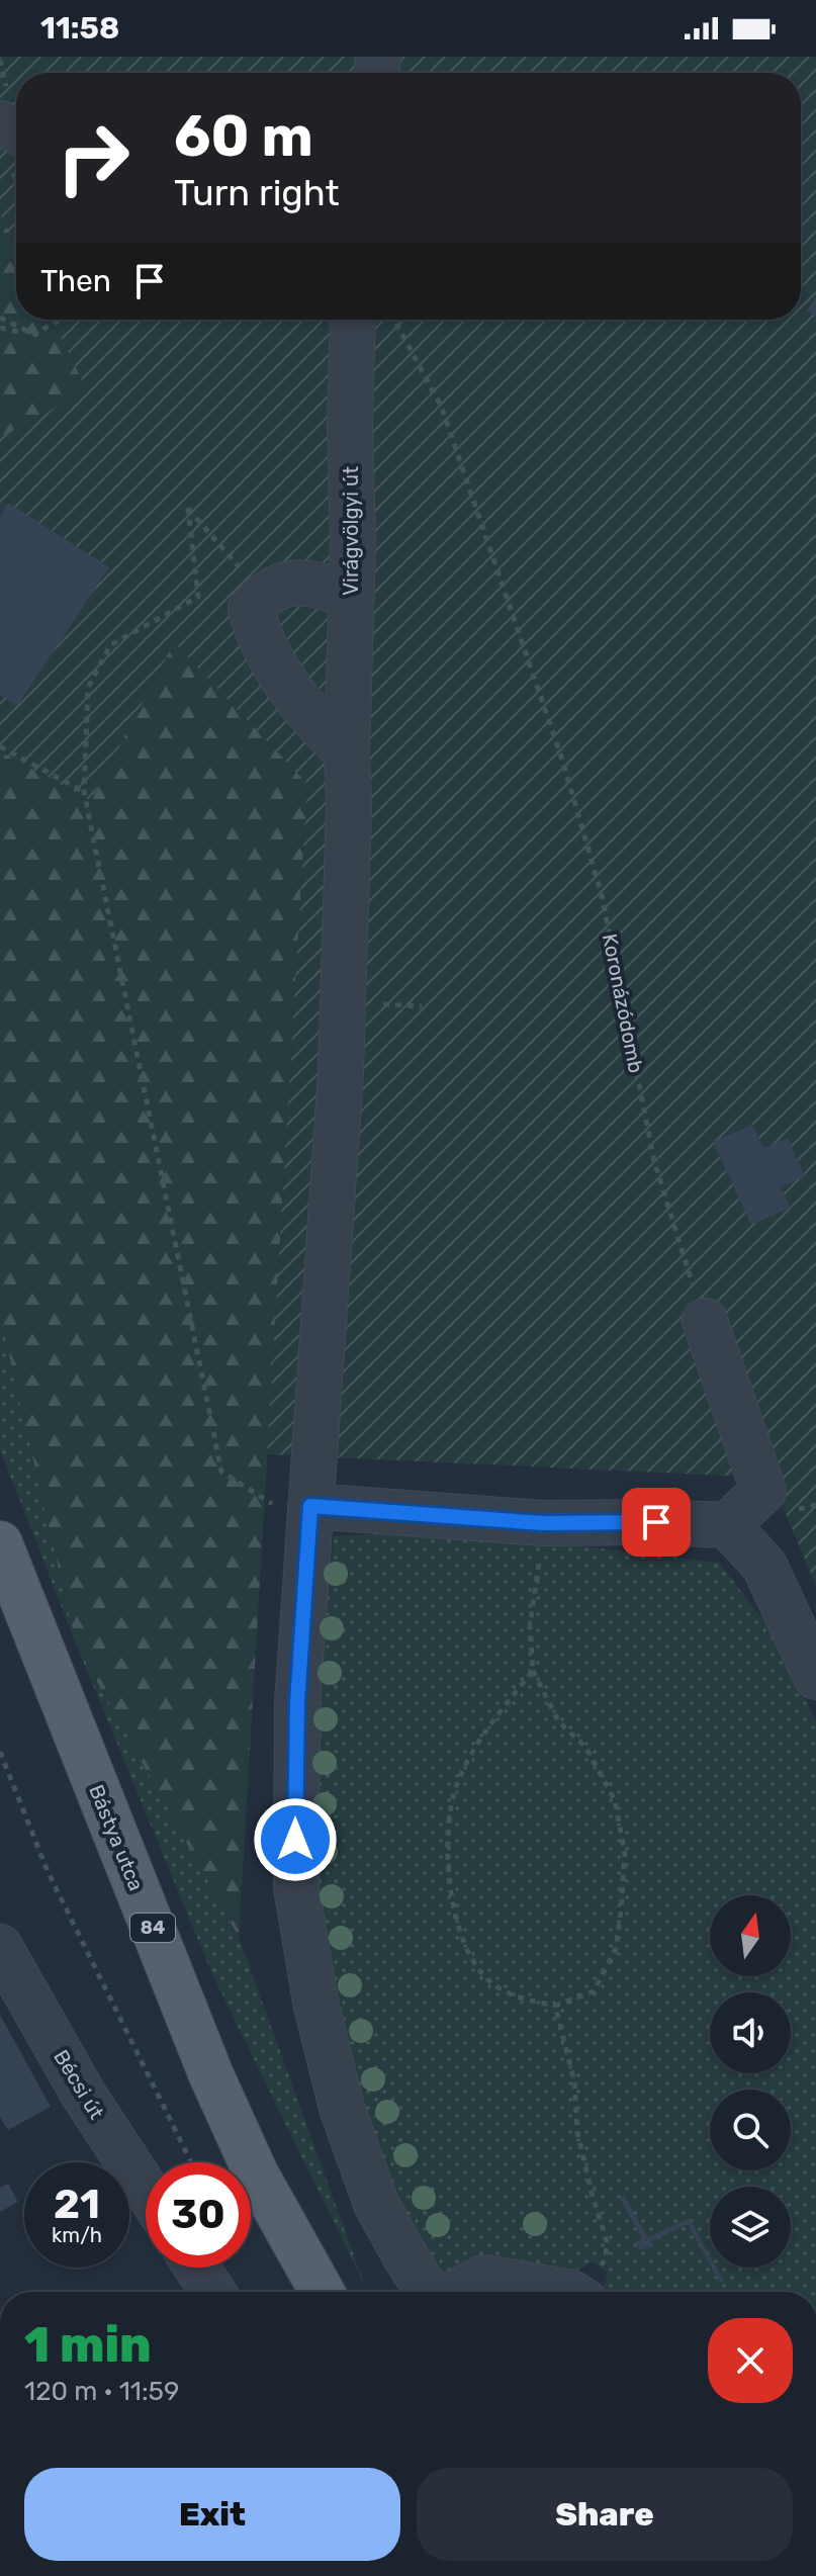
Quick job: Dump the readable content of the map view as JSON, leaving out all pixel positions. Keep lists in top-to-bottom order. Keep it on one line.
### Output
{"streets":{"main road":["Bástya utca","84"],"street":["Virágvölgyi út","Bécsi út"],"path":["Koronázódomb"]},"north":"top","page":{"status":"11:58","turn":["60 m","Turn right"],"then":"Then","speed":"21 km/h","limit":"30","heading":["1 min","120 m · 11:59"],"buttons":["Exit","Share"]}}
